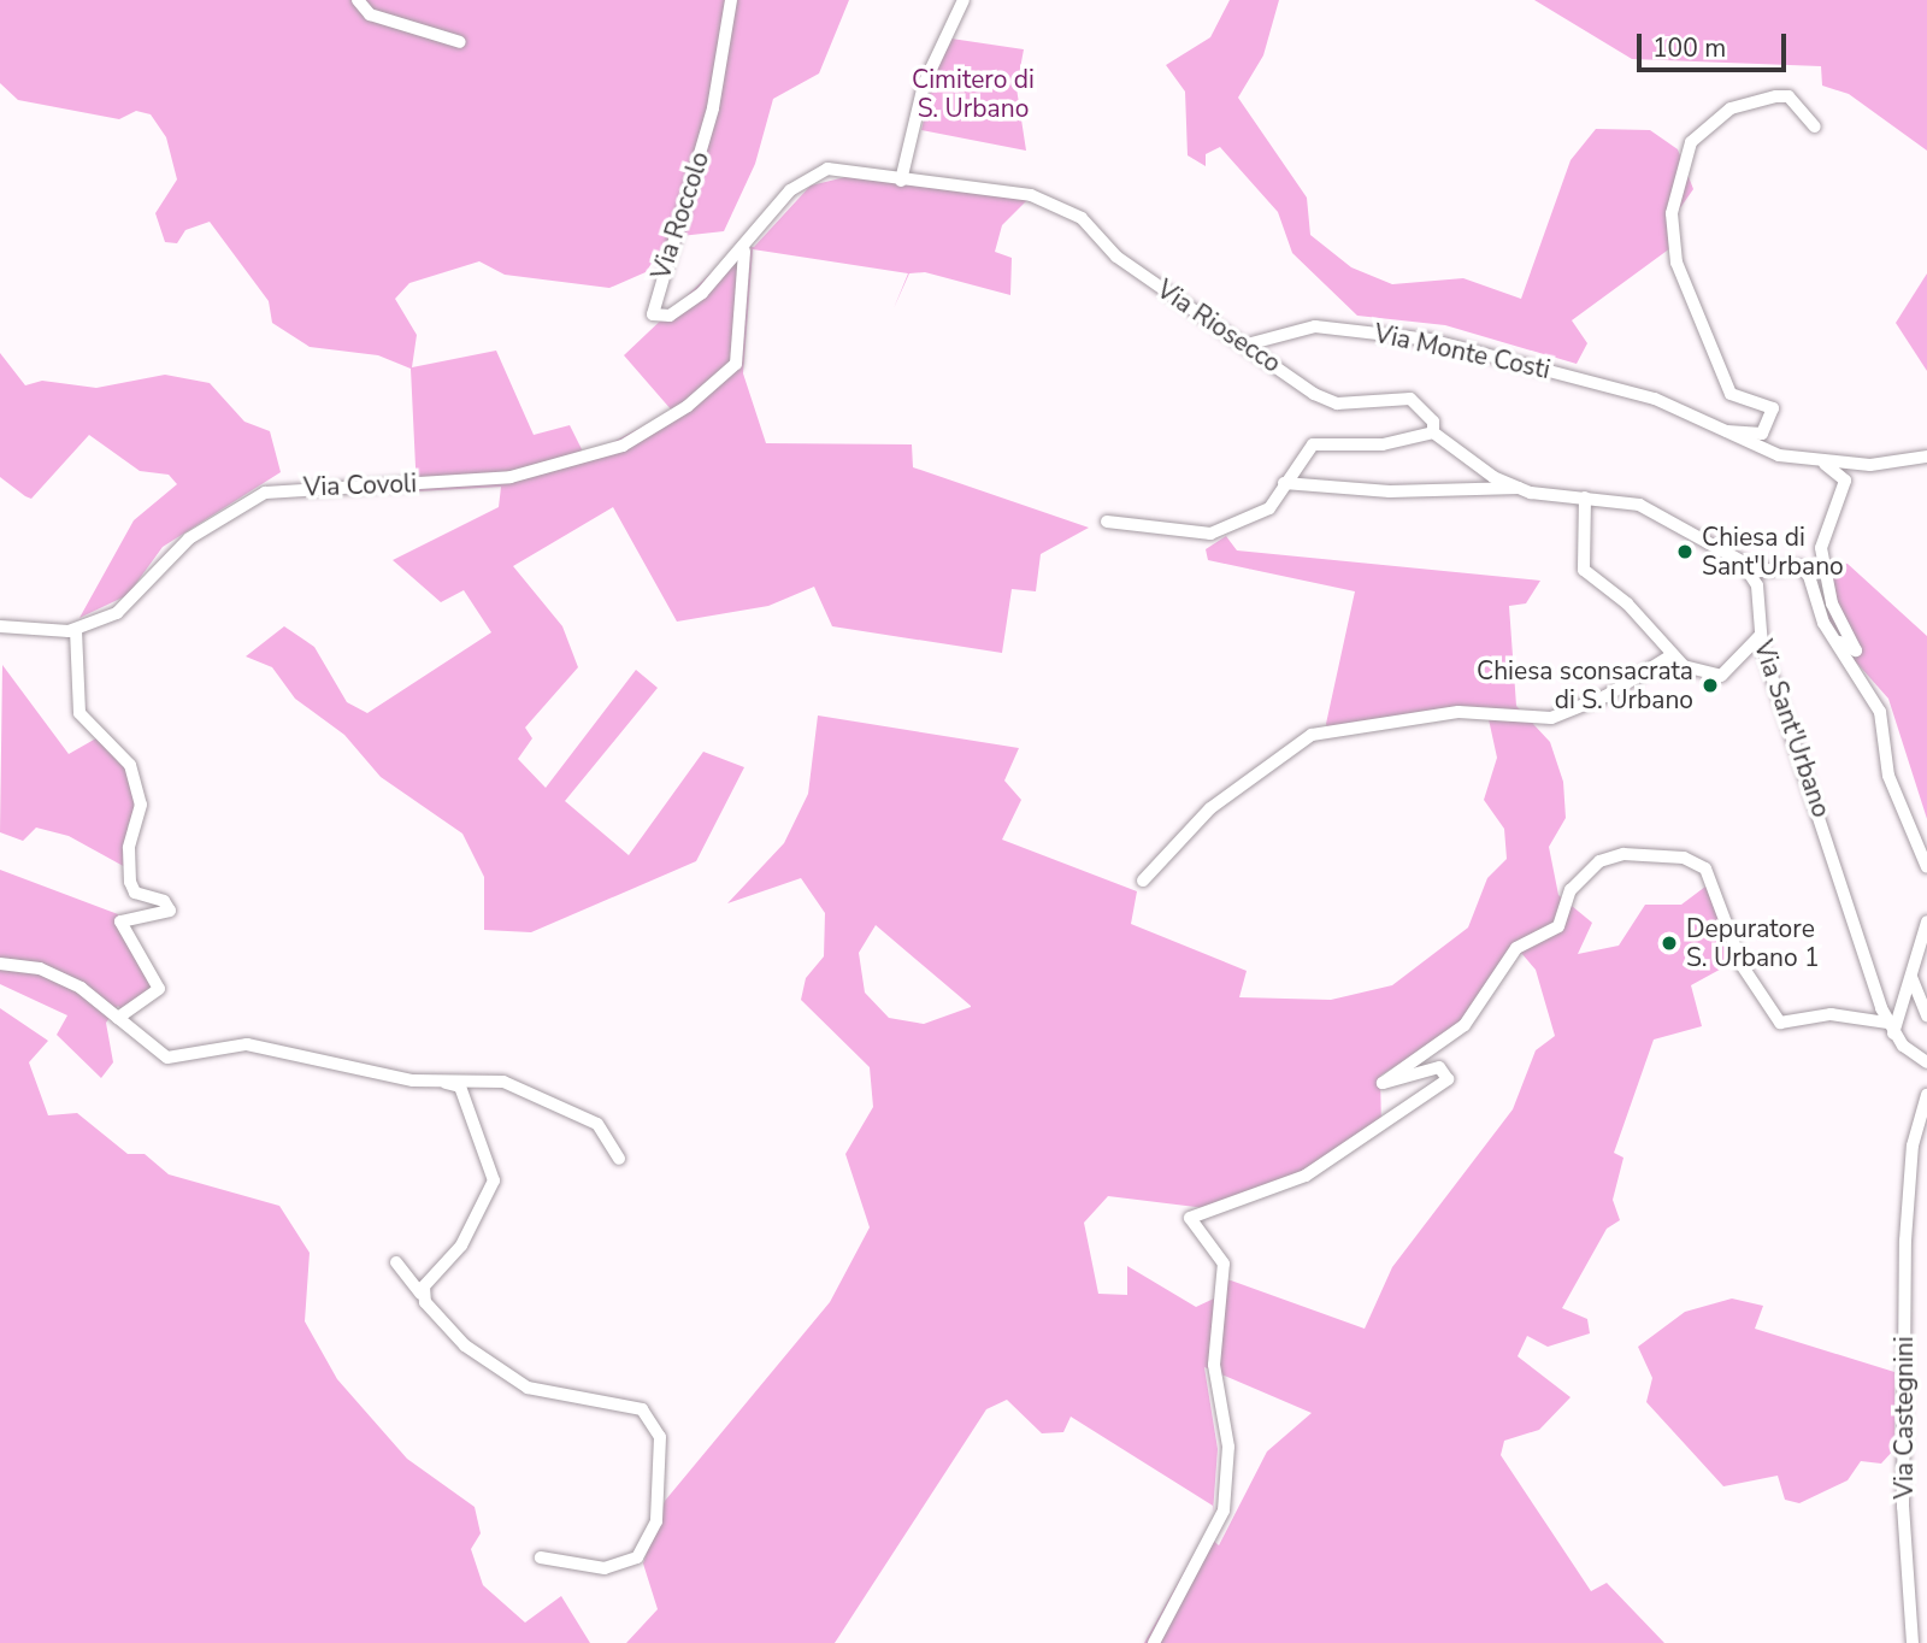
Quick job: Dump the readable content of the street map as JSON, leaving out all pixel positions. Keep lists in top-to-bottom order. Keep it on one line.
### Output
{"streets":{"street":["Via Roccolo","Via Riosecco","Via Monte Costi","Via Covoli","Via Sant'Urbano","Via Castegnini"]},"crossings":[["Via Roccolo","Via Riosecco"],["Via Roccolo","Via Covoli"],["Via Riosecco","Via Monte Costi"],["Via Riosecco","Via Covoli"]],"parks":["Cimitero di S. Urbano"],"places":["Chiesa di Sant'Urbano","Chiesa sconsacrata di S. Urbano","Depuratore S. Urbano 1"],"scale_bar":"100 m"}
